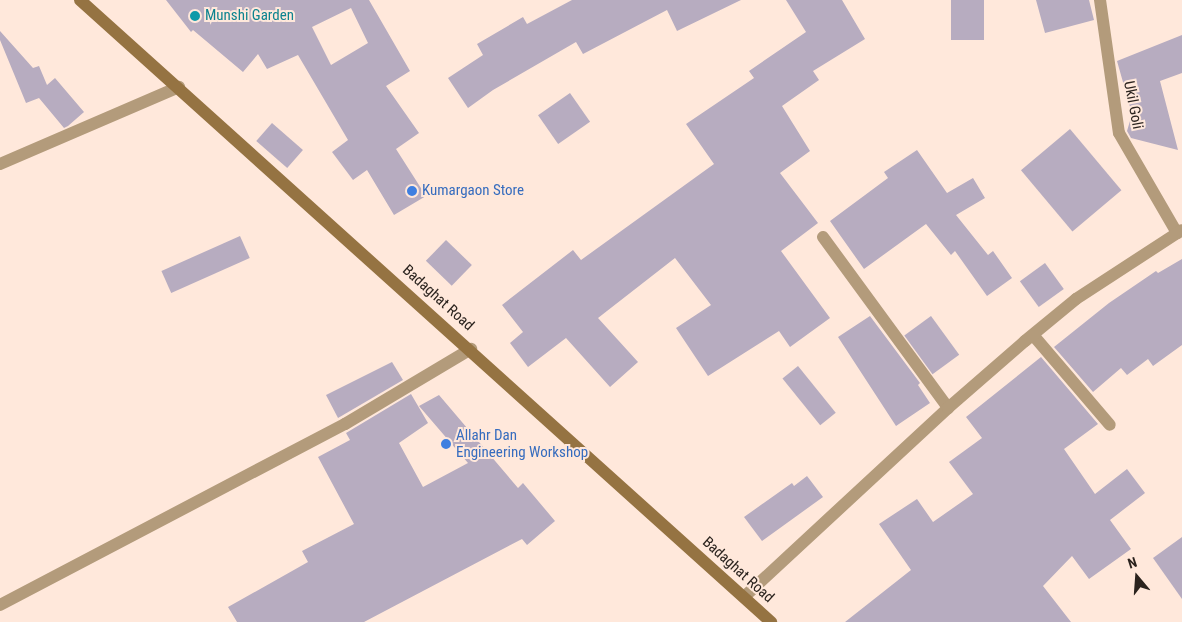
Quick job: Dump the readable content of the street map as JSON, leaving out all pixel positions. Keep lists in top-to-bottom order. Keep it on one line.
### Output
{"streets":{"main road":["Badaghat Road"],"street":["Ukil Goli"]},"places":["Munshi Garden","Kumargaon Store","Allahr Dan Engineering Workshop"],"north":"top"}
